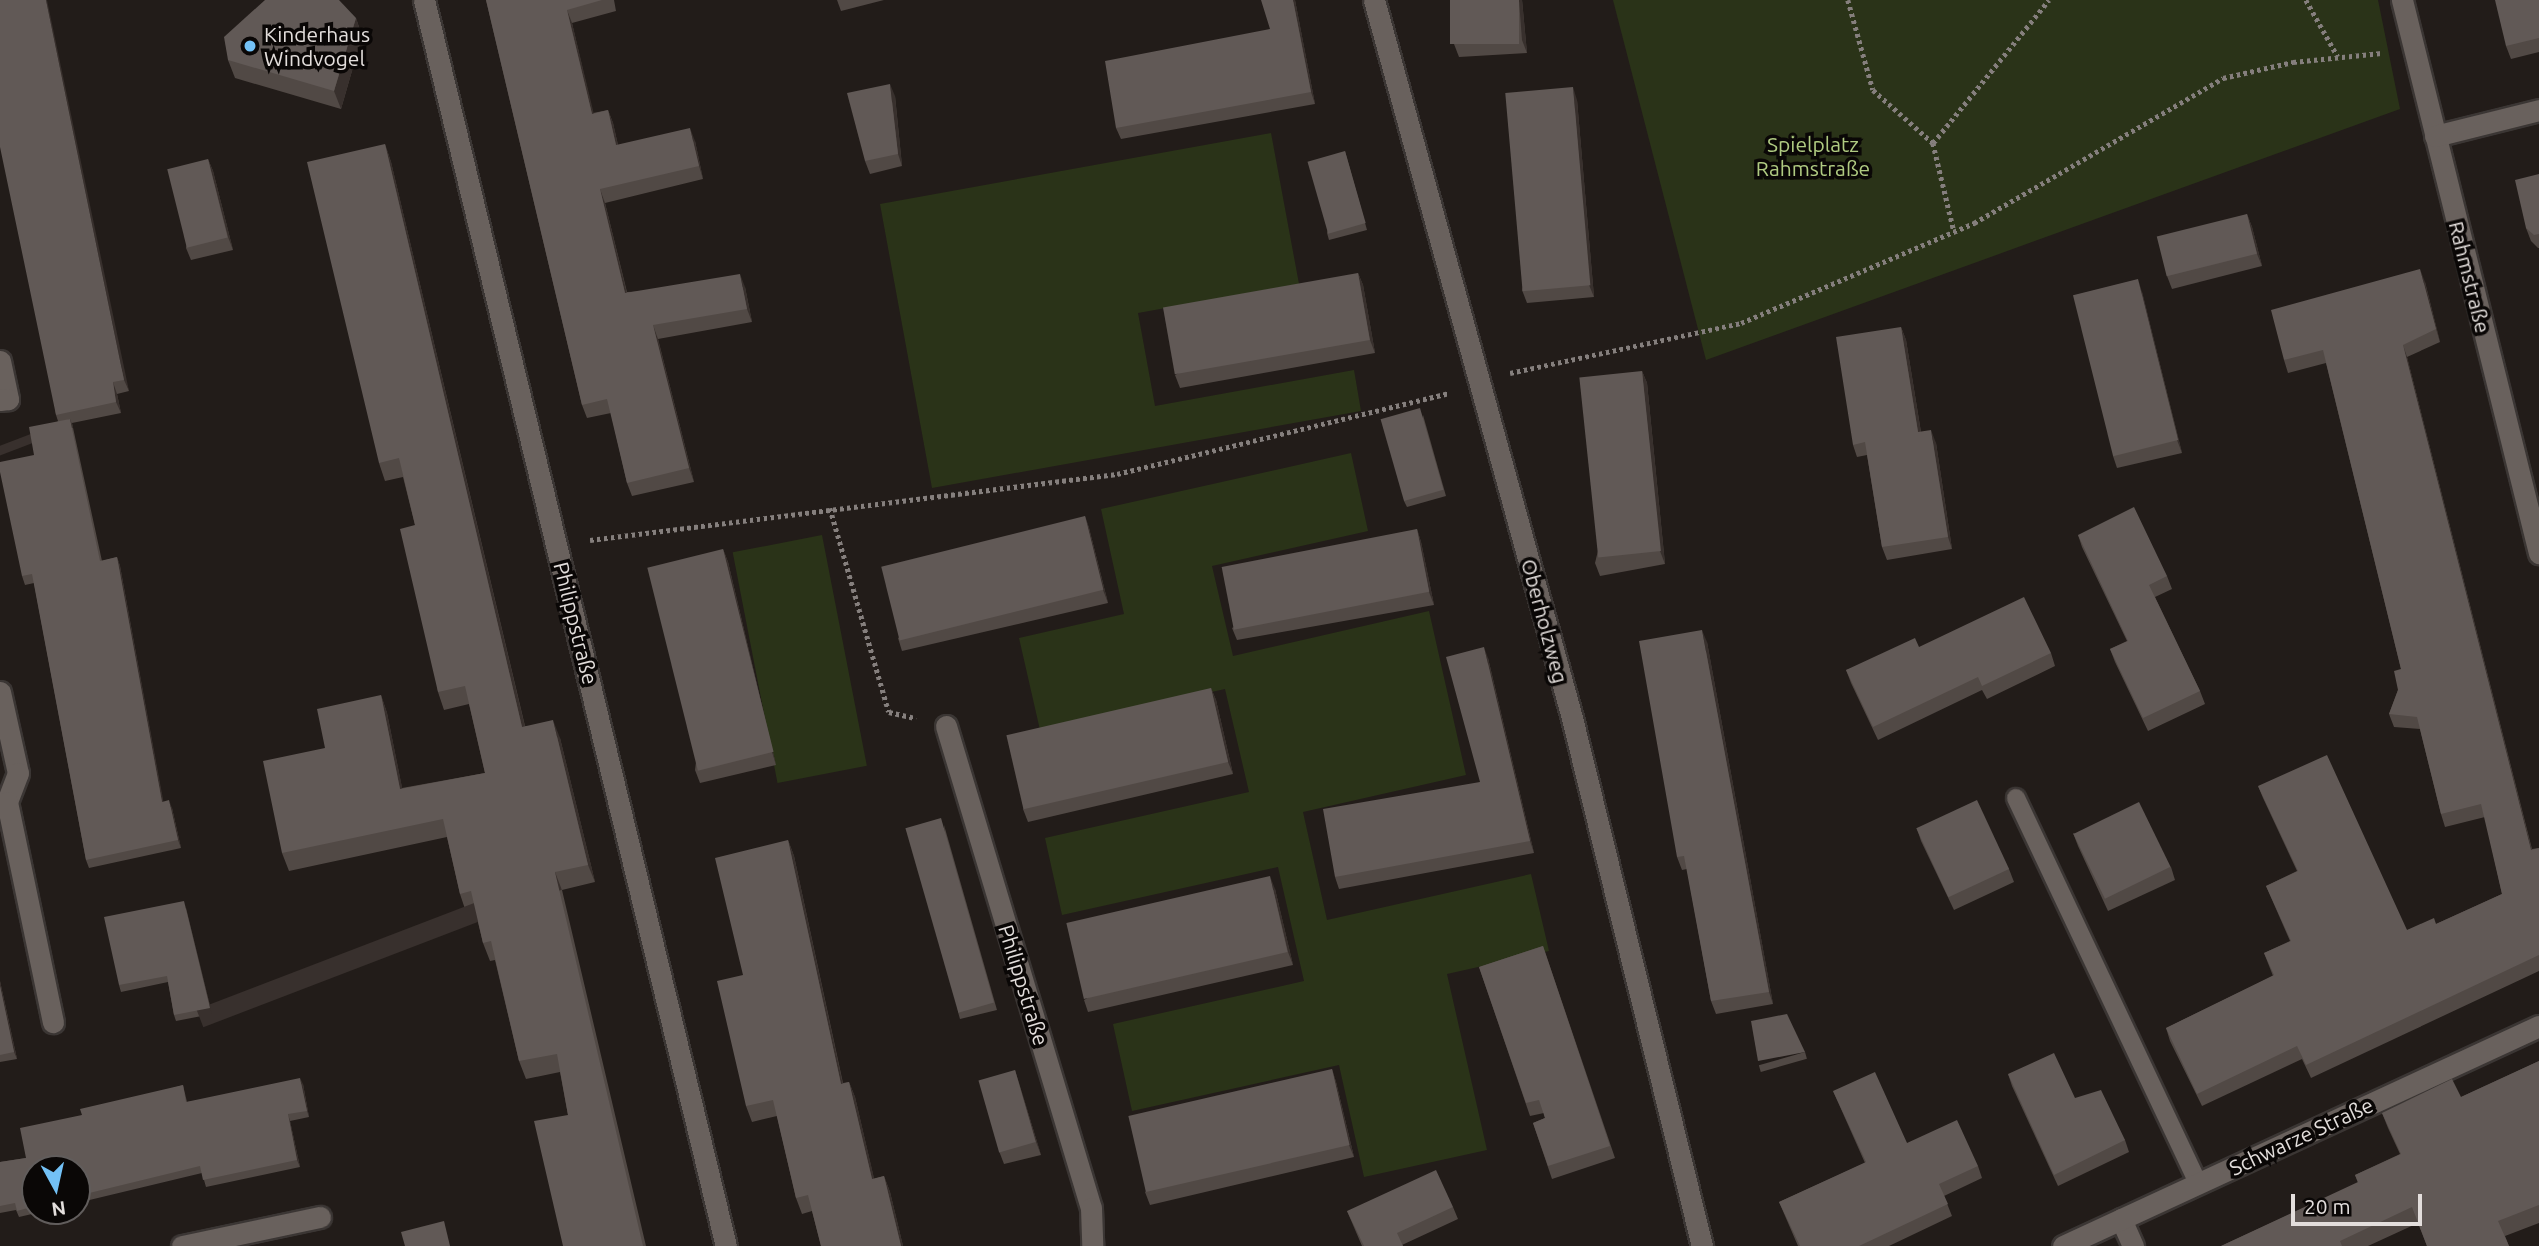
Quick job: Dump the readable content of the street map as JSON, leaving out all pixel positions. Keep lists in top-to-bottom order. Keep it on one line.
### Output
{"streets":{"street":["Rahmstraße","Oberholzweg","Philippstraße","Schwarze Straße"]},"parks":["Spielplatz Rahmstraße"],"places":["Kinderhaus Windvogel"],"scale_bar":"20 m","north":"bottom"}
